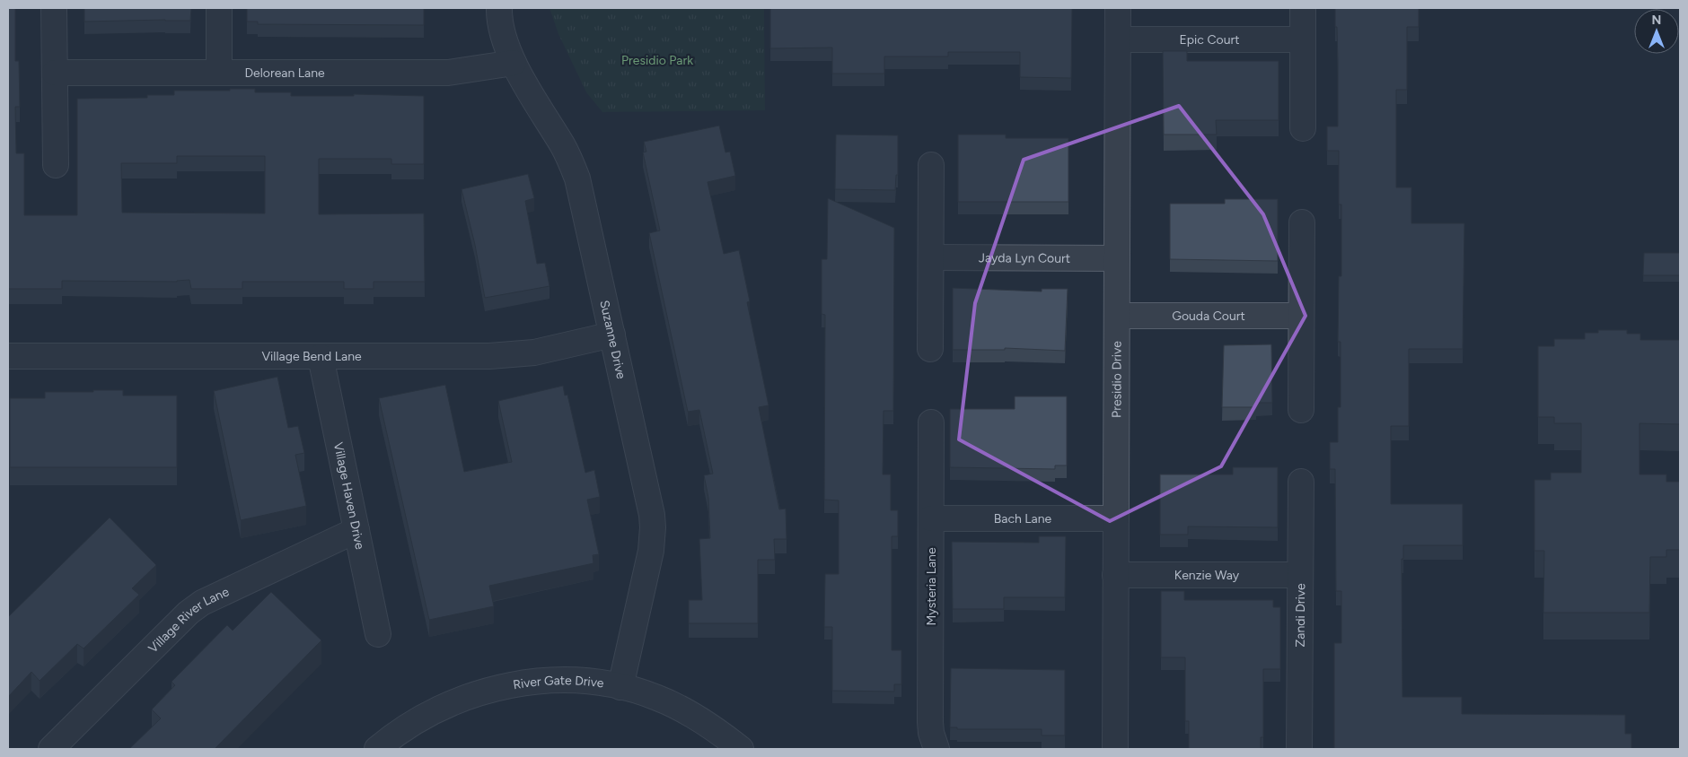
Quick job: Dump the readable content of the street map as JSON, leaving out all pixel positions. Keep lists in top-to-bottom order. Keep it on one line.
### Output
{"streets":{"street":["Epic Court","Delorean Lane","Jayda Lyn Court","Gouda Court","Suzanne Drive","Village Bend Lane","Presidio Drive","Village Haven Drive","Bach Lane","Kenzie Way","Mysteria Lane","Zandi Drive","Village River Lane","River Gate Drive"]},"crossings":[["Epic Court","Presidio Drive"],["Delorean Lane","Suzanne Drive"],["Jayda Lyn Court","Presidio Drive"],["Gouda Court","Presidio Drive"],["Suzanne Drive","Village Bend Lane"],["Suzanne Drive","River Gate Drive"],["Village Bend Lane","Village Haven Drive"],["Presidio Drive","Bach Lane"],["Presidio Drive","Kenzie Way"],["Village Haven Drive","Village River Lane"],["Bach Lane","Mysteria Lane"],["Kenzie Way","Zandi Drive"]],"parks":["Presidio Park"],"north":"top"}
